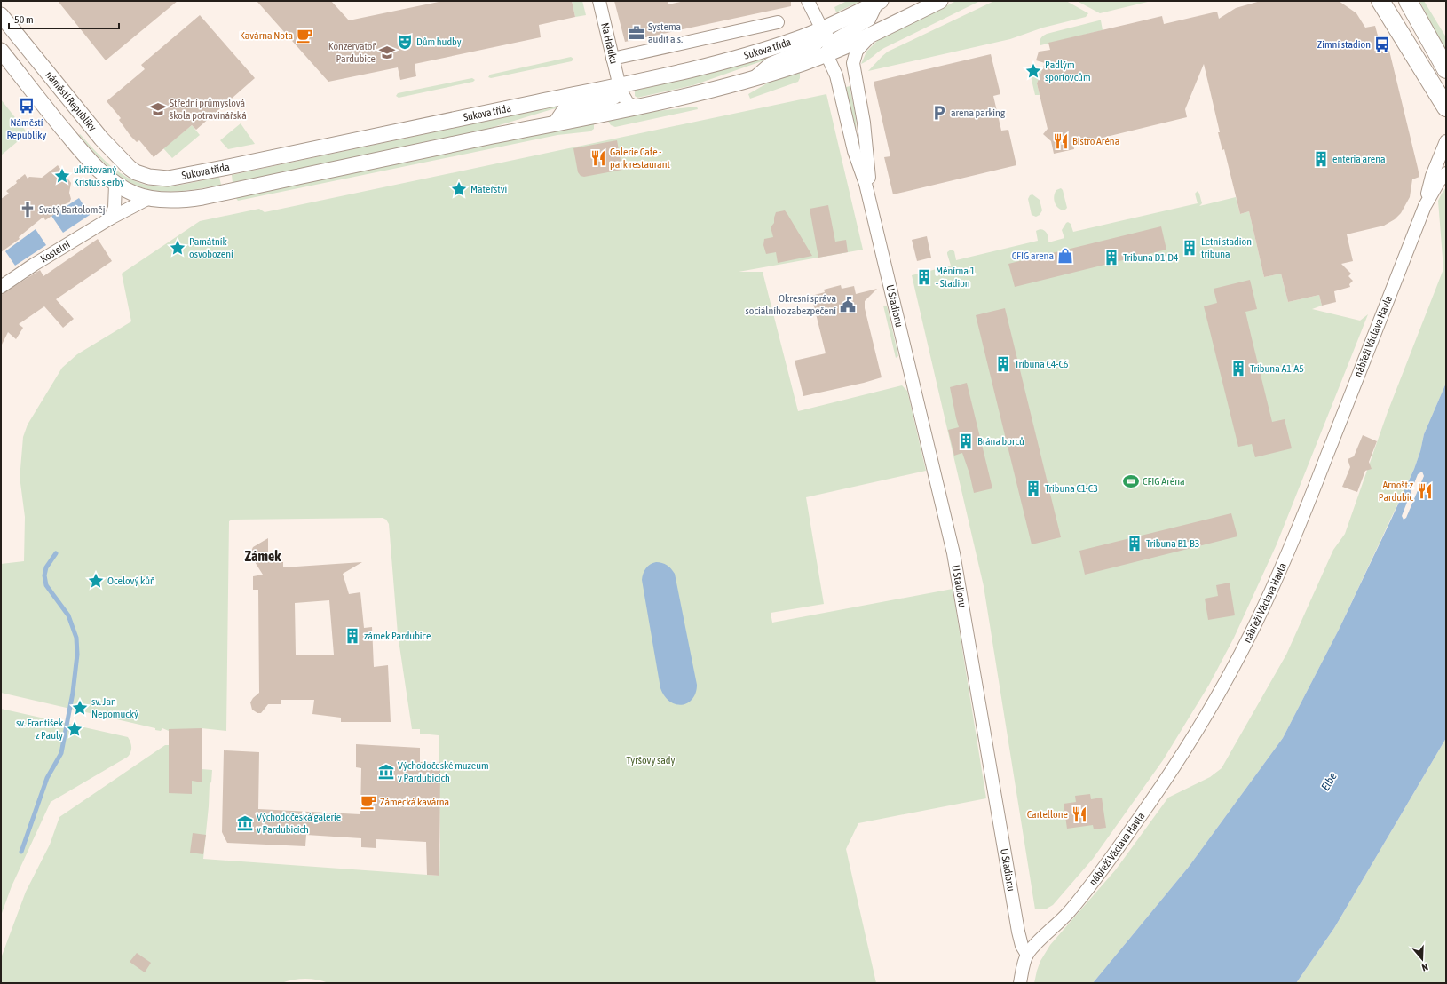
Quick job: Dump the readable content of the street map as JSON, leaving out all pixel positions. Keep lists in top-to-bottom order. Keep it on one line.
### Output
{"streets":{"street":["Na Hrádku","Sukova třída","náměstí Republiky","Kostelní","U Stadionu","nábřeží Václava Havla"]},"crossings":[["Na Hrádku","Sukova třída"],["Sukova třída","náměstí Republiky"],["Sukova třída","Kostelní"],["Sukova třída","U Stadionu"],["U Stadionu","nábřeží Václava Havla"]],"districts":["Zámek"],"water":["Elbe"],"parks":["Tyršovy sady"],"places":{"office":["Systema audit a.s."],"cafe":["Kavárna Nota","Zámecká kavárna"],"theatre":["Dům hudby"],"bus stop":["Zimní stadion","Náměstí Republiky"],"school or university":["Konzervatoř Pardubice","Střední průmyslová škola potravinářská"],"place":["Padlým sportovcům","ukřižovaný Kristus s erby","Mateřství","Památník osvobození","Ocelový kůň","sv. Jan Nepomucký","sv. František z Pauly"],"parking":["arena parking"],"restaurant":["Bistro Aréna","Galerie Cafe - park restaurant","Arnošt z Pardubic","Cartellone"],"building":["enteria arena","Letní stadion tribuna","Tribuna D1-D4","Měnírna 1 - Stadion","Tribuna C4-C6","Tribuna A1-A5","Brána borců","Tribuna C1-C3","Tribuna B1-B3","zámek Pardubice"],"church":["Svatý Bartoloměj"],"shop":["CFIG arena"],"public building":["Okresní správa sociálního zabezpečení"],"sports":["CFIG Aréna"],"museum":["Východočeské muzeum v Pardubicích","Východočeská galerie v Pardubicích"]},"scale_bar":"50 m","north":"bottom"}
